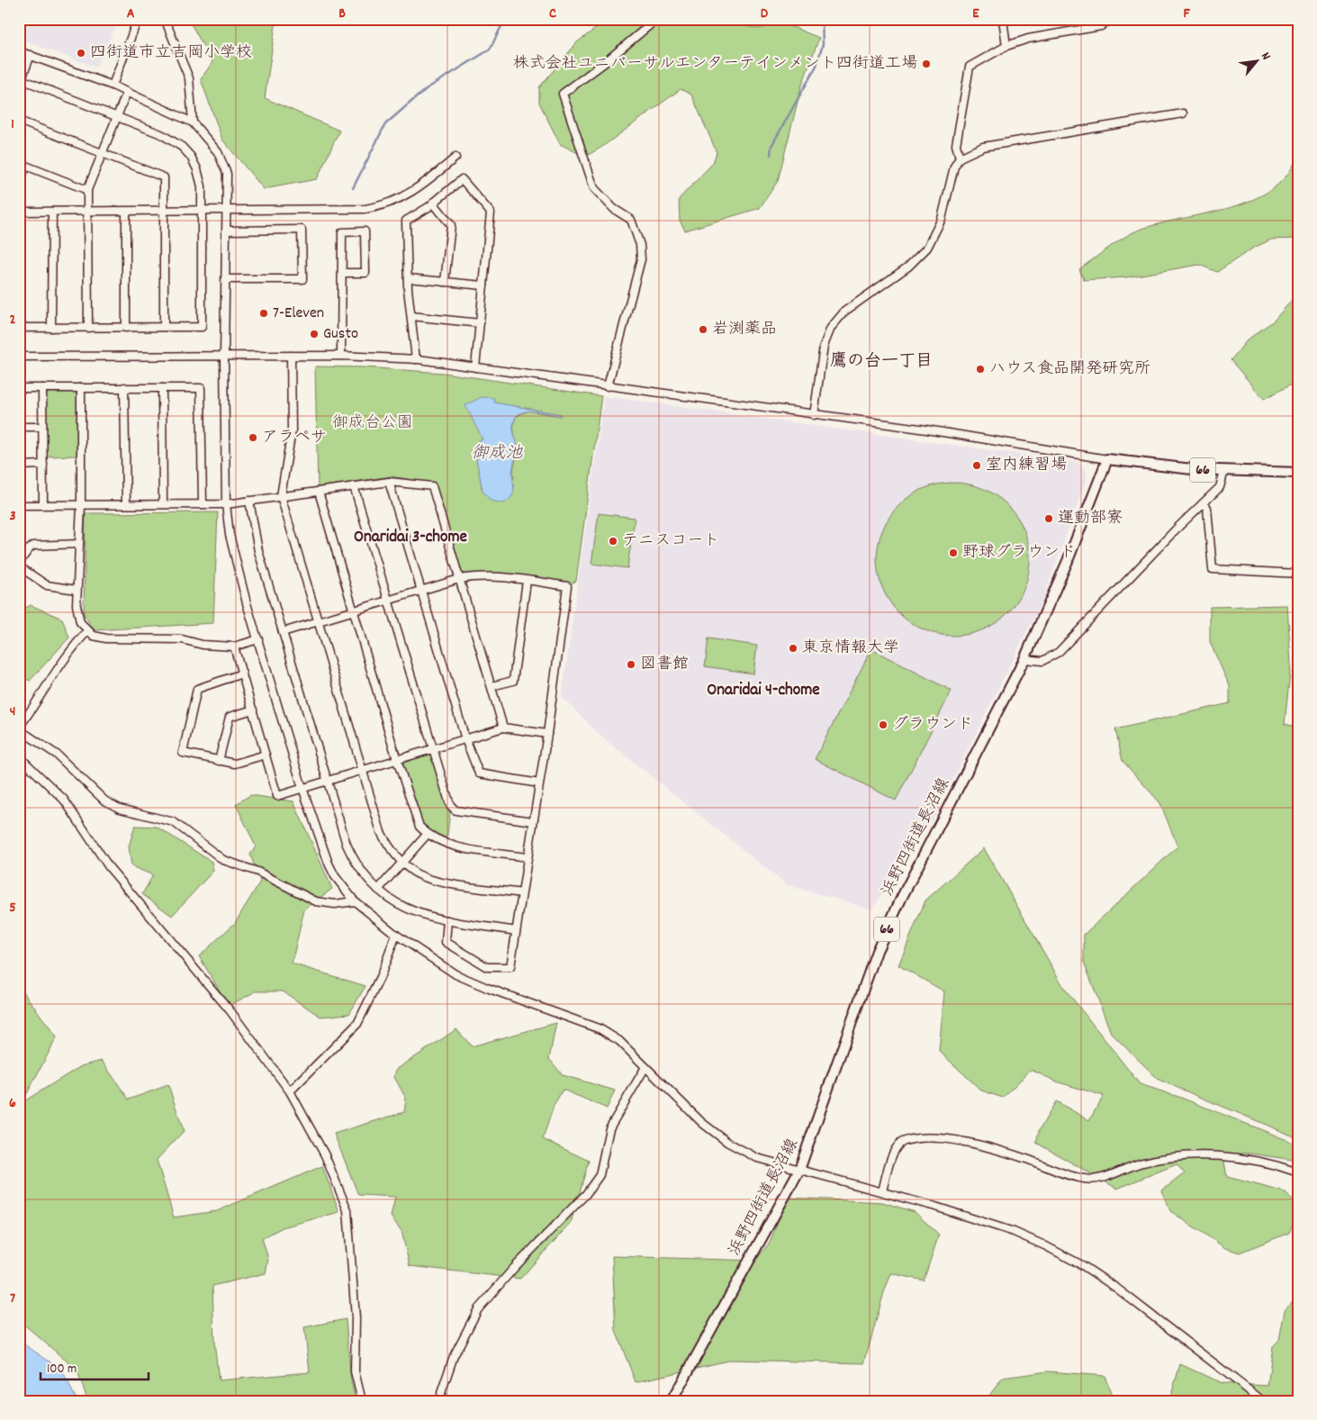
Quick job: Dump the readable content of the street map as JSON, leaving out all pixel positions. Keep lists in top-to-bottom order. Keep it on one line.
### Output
{"streets":{"main road":["66","浜野四街道長沼線"]},"crossings":[["66","浜野四街道長沼線"]],"districts":["鷹の台一丁目","Onaridai 3-chome","Onaridai 4-chome"],"water":["御成池"],"parks":["御成台公園"],"places":["四街道市立吉岡小学校","株式会社ユニバーサルエンターテインメント四街道工場","7-Eleven","岩渕薬品","Gusto","ハウス食品開発研究所","アラペサ","室内練習場","運動部寮","テニスコート","野球グラウンド","東京情報大学","図書館","グラウンド"],"scale_bar":"100 m","north":"top right","grid":{"columns":["A","B","C","D","E","F"],"rows":["1","2","3","4","5","6","7"]}}
